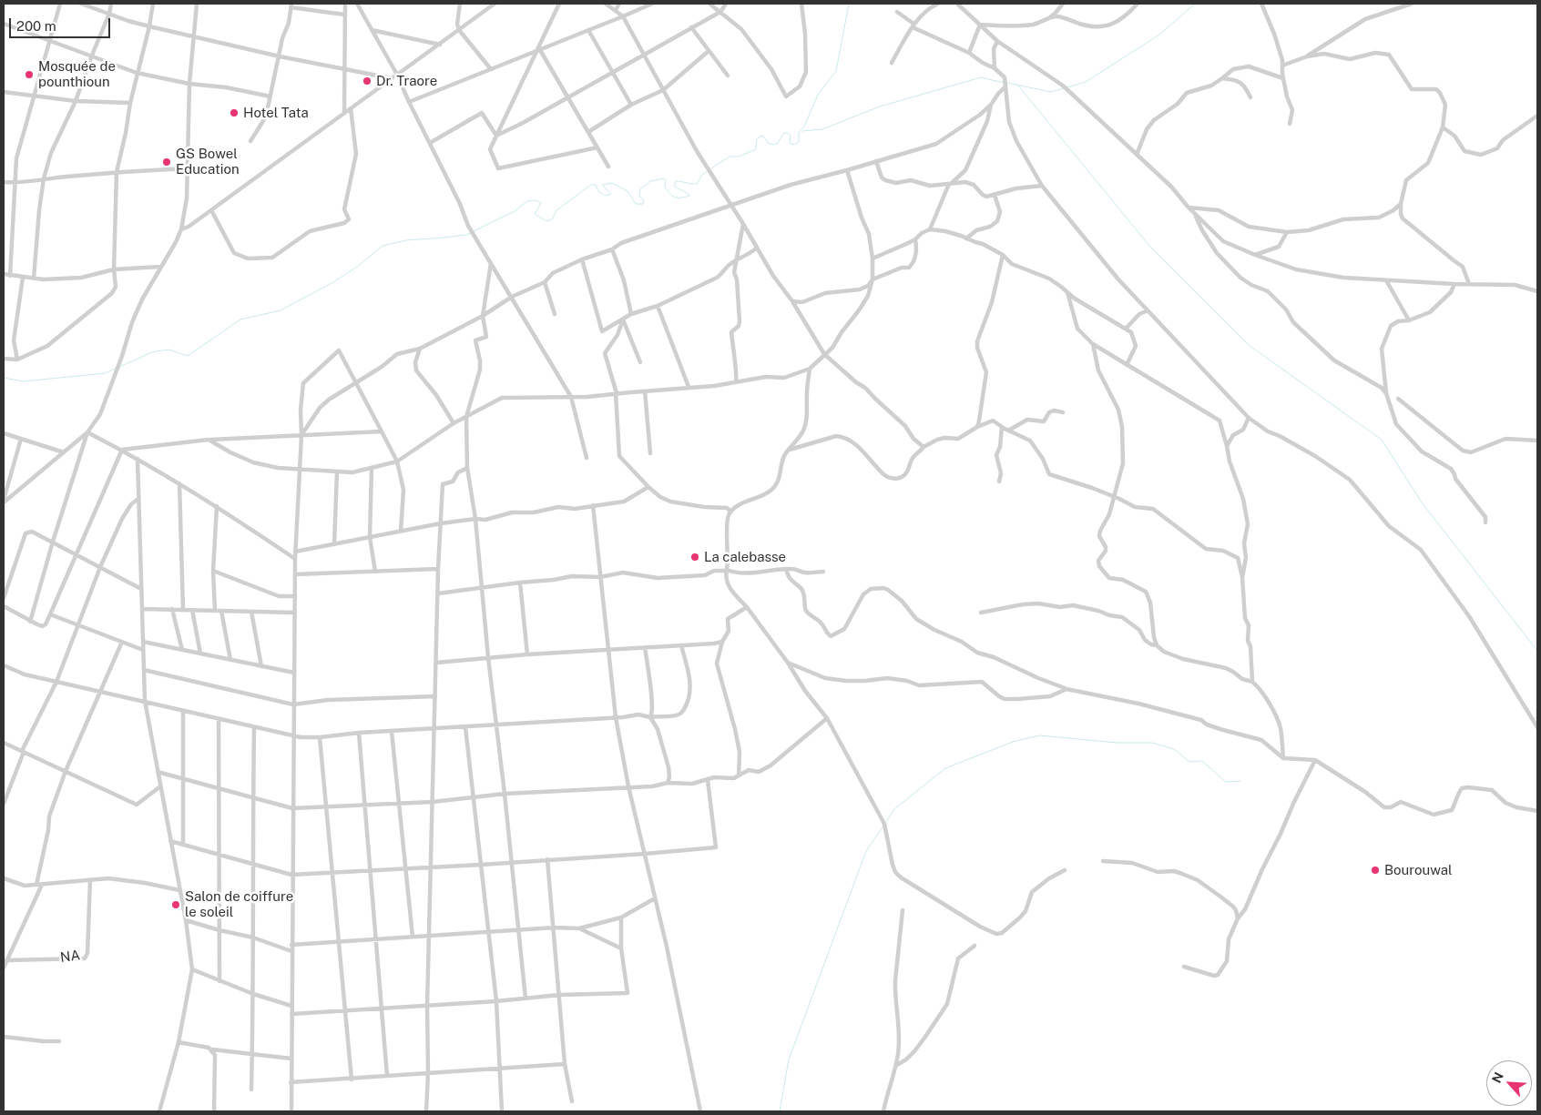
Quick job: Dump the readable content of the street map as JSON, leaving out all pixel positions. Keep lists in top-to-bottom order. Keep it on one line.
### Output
{"streets":{"street":["NA"]},"places":["Mosquée de pounthioun","Dr. Traore","Hotel Tata","GS Bowel Education","La calebasse","Bourouwal","Salon de coiffure le soleil"],"scale_bar":"200 m","north":"top left"}
